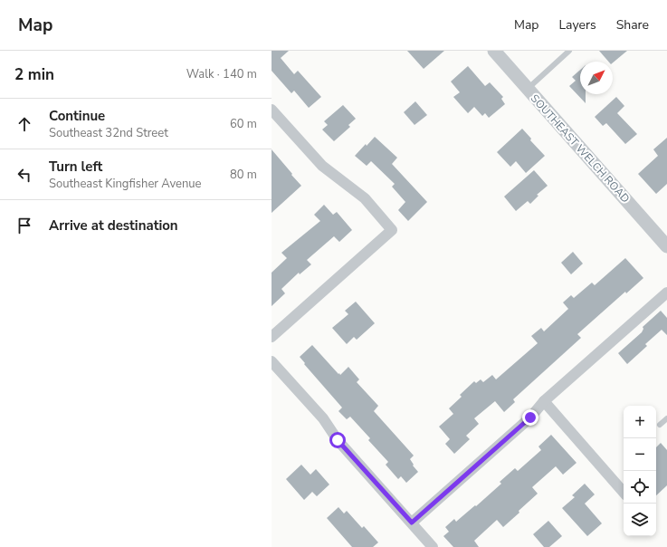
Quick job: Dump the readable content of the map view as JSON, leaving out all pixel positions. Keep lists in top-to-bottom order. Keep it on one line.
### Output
{"streets":{"street":["SOUTHEAST WELCH ROAD"]},"north":"top right","page":{"header":"Map","nav":["Map","Layers","Share"],"heading":["2 min","Walk · 140 m"],"list":[["Continue","Southeast 32nd Street","60 m"],["Turn left","Southeast Kingfisher Avenue","80 m"],"Arrive at destination"],"map_buttons":["+","−"]}}
